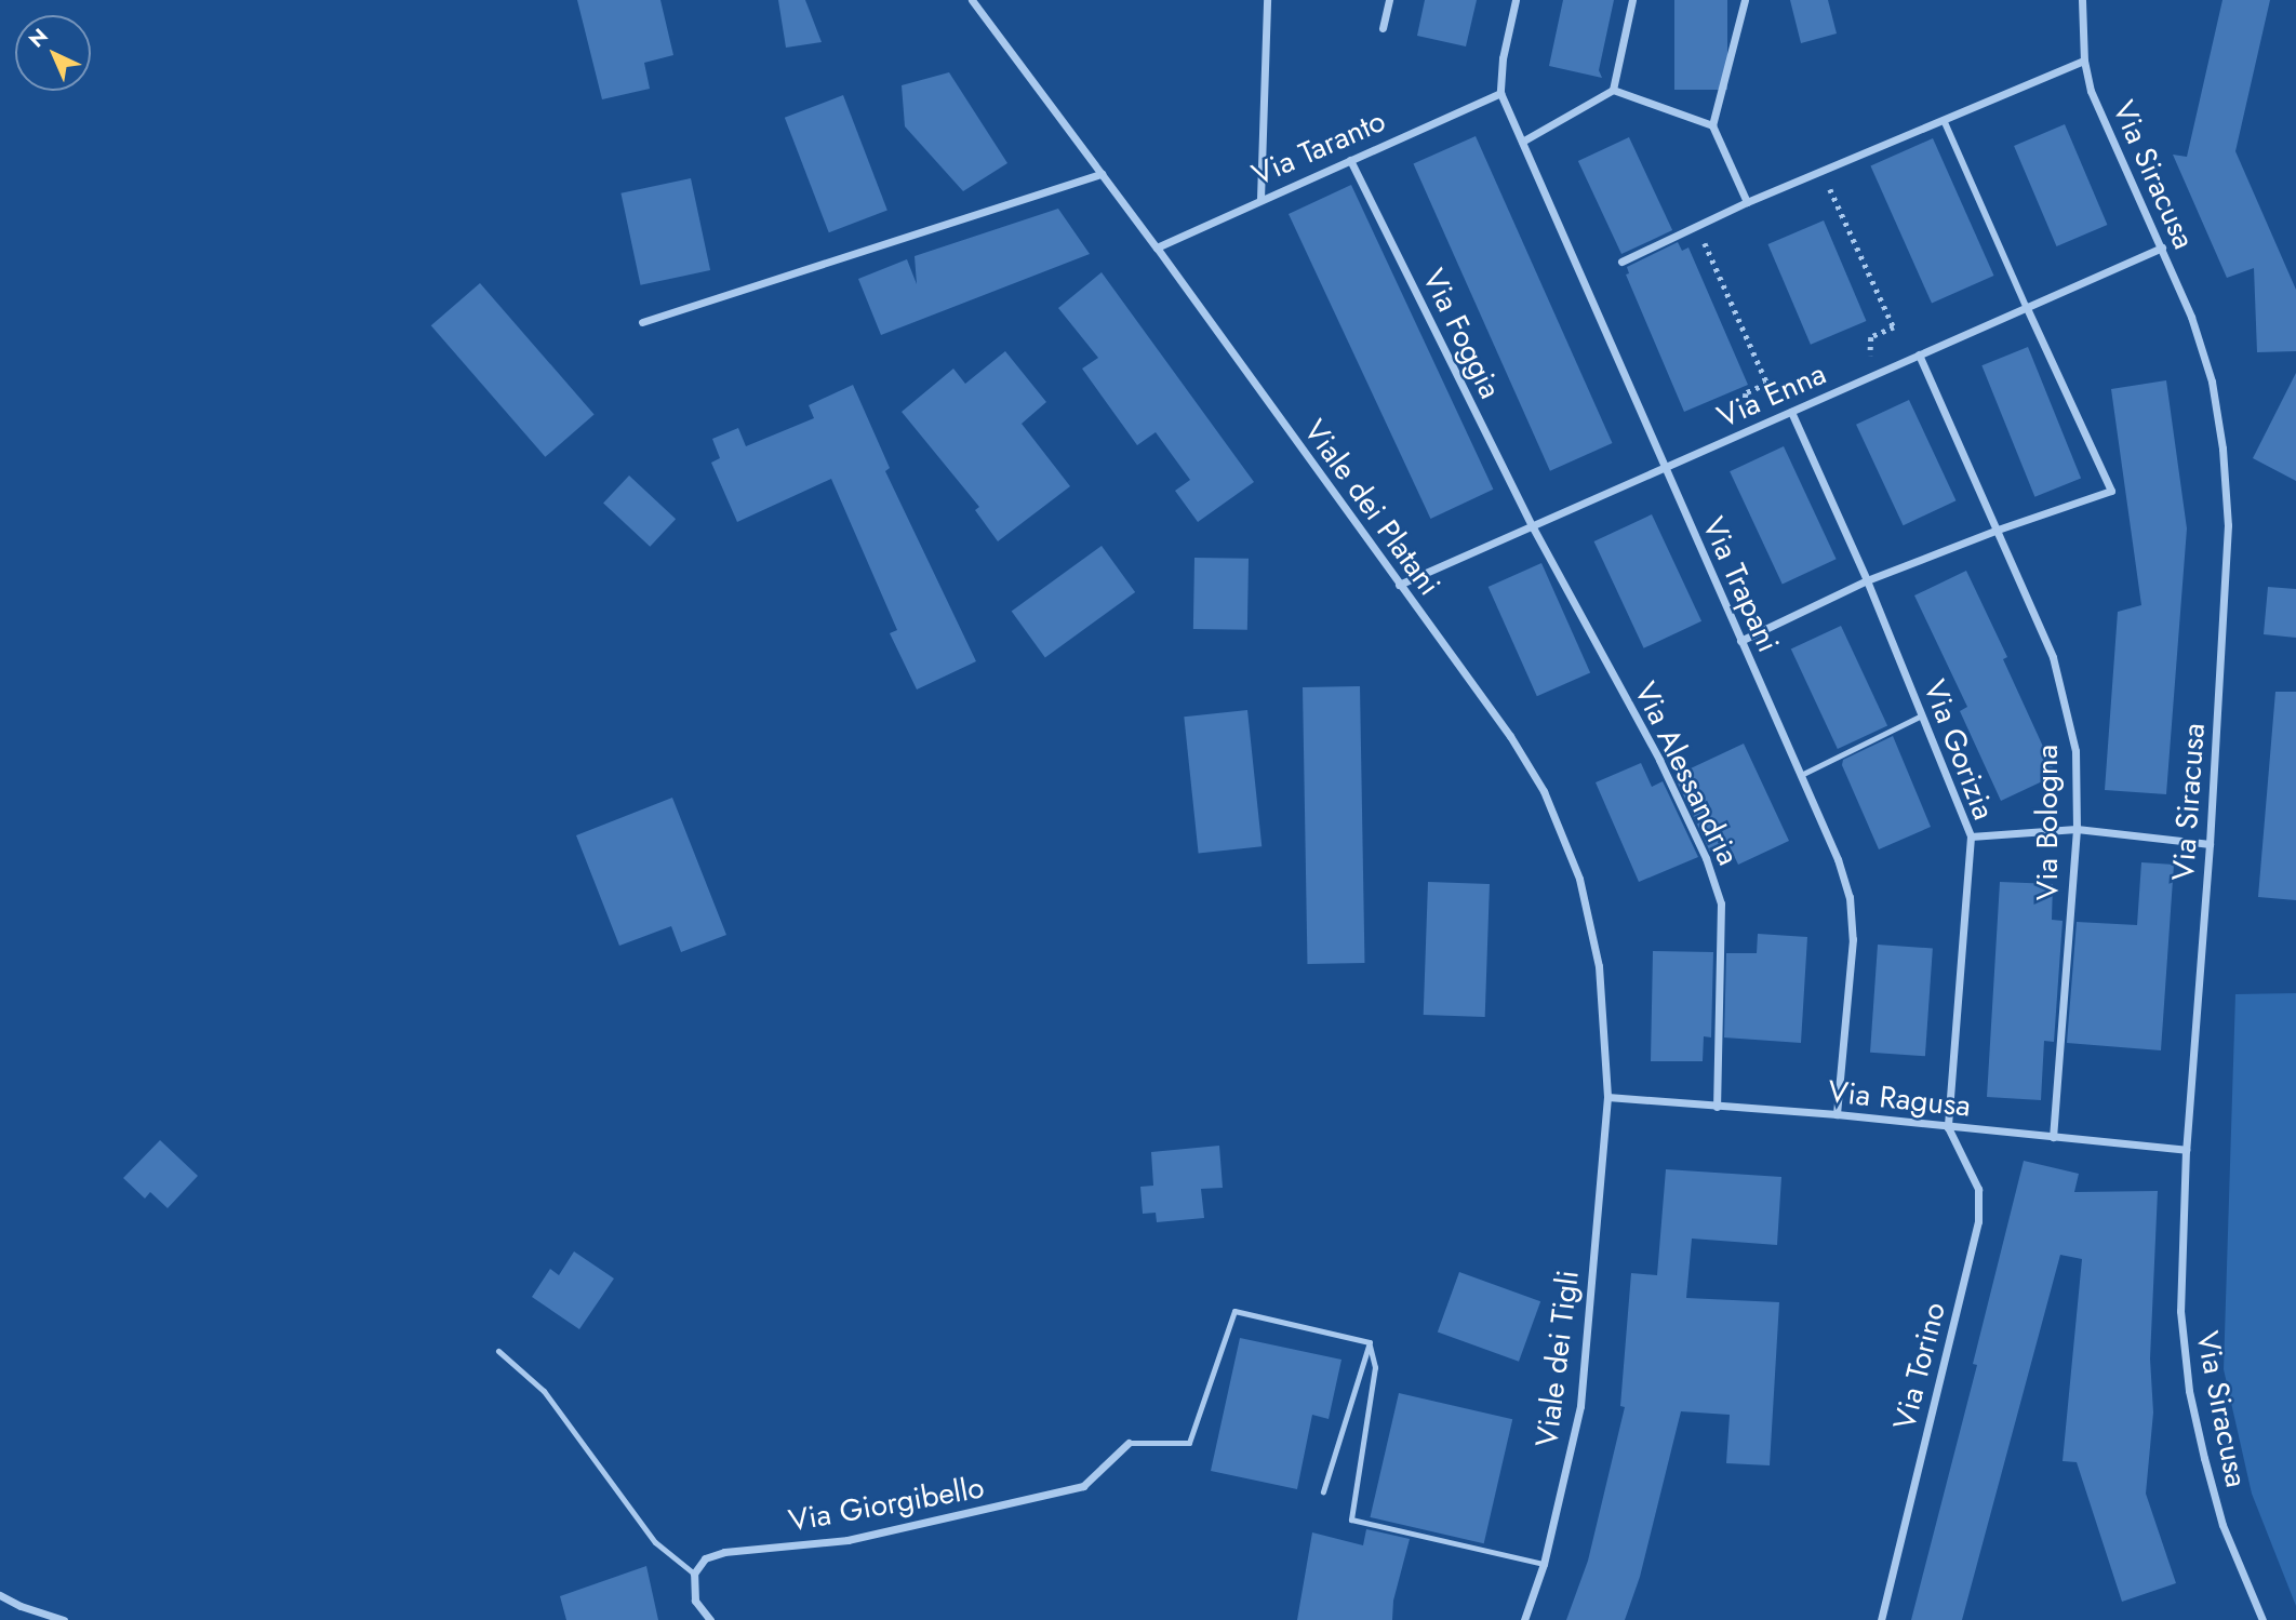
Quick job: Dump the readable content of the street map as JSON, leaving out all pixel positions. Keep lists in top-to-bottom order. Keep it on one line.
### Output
{"streets":{"street":["Via Taranto","Via Siracusa","Via Foggia","Via Enna","Viale dei Platani","Via Trapani","Via Gorizia","Via Alessandria","Via Bologna","Via Ragusa","Viale dei Tigli","Via Torino","Via Giorgibello"]},"crossings":[["Via Taranto","Via Foggia"],["Via Taranto","Viale dei Platani"],["Via Taranto","Via Trapani"],["Via Siracusa","Via Enna"],["Via Siracusa","Via Ragusa"],["Via Foggia","Via Enna"],["Via Foggia","Via Alessandria"],["Via Enna","Viale dei Platani"],["Via Enna","Via Trapani"],["Via Enna","Via Gorizia"],["Via Enna","Via Alessandria"],["Via Enna","Via Bologna"],["Viale dei Platani","Via Ragusa"],["Viale dei Platani","Viale dei Tigli"],["Via Trapani","Via Ragusa"],["Via Gorizia","Via Ragusa"],["Via Gorizia","Via Torino"],["Via Alessandria","Via Ragusa"],["Via Bologna","Via Ragusa"],["Via Ragusa","Viale dei Tigli"],["Via Ragusa","Via Torino"]],"north":"top left"}
